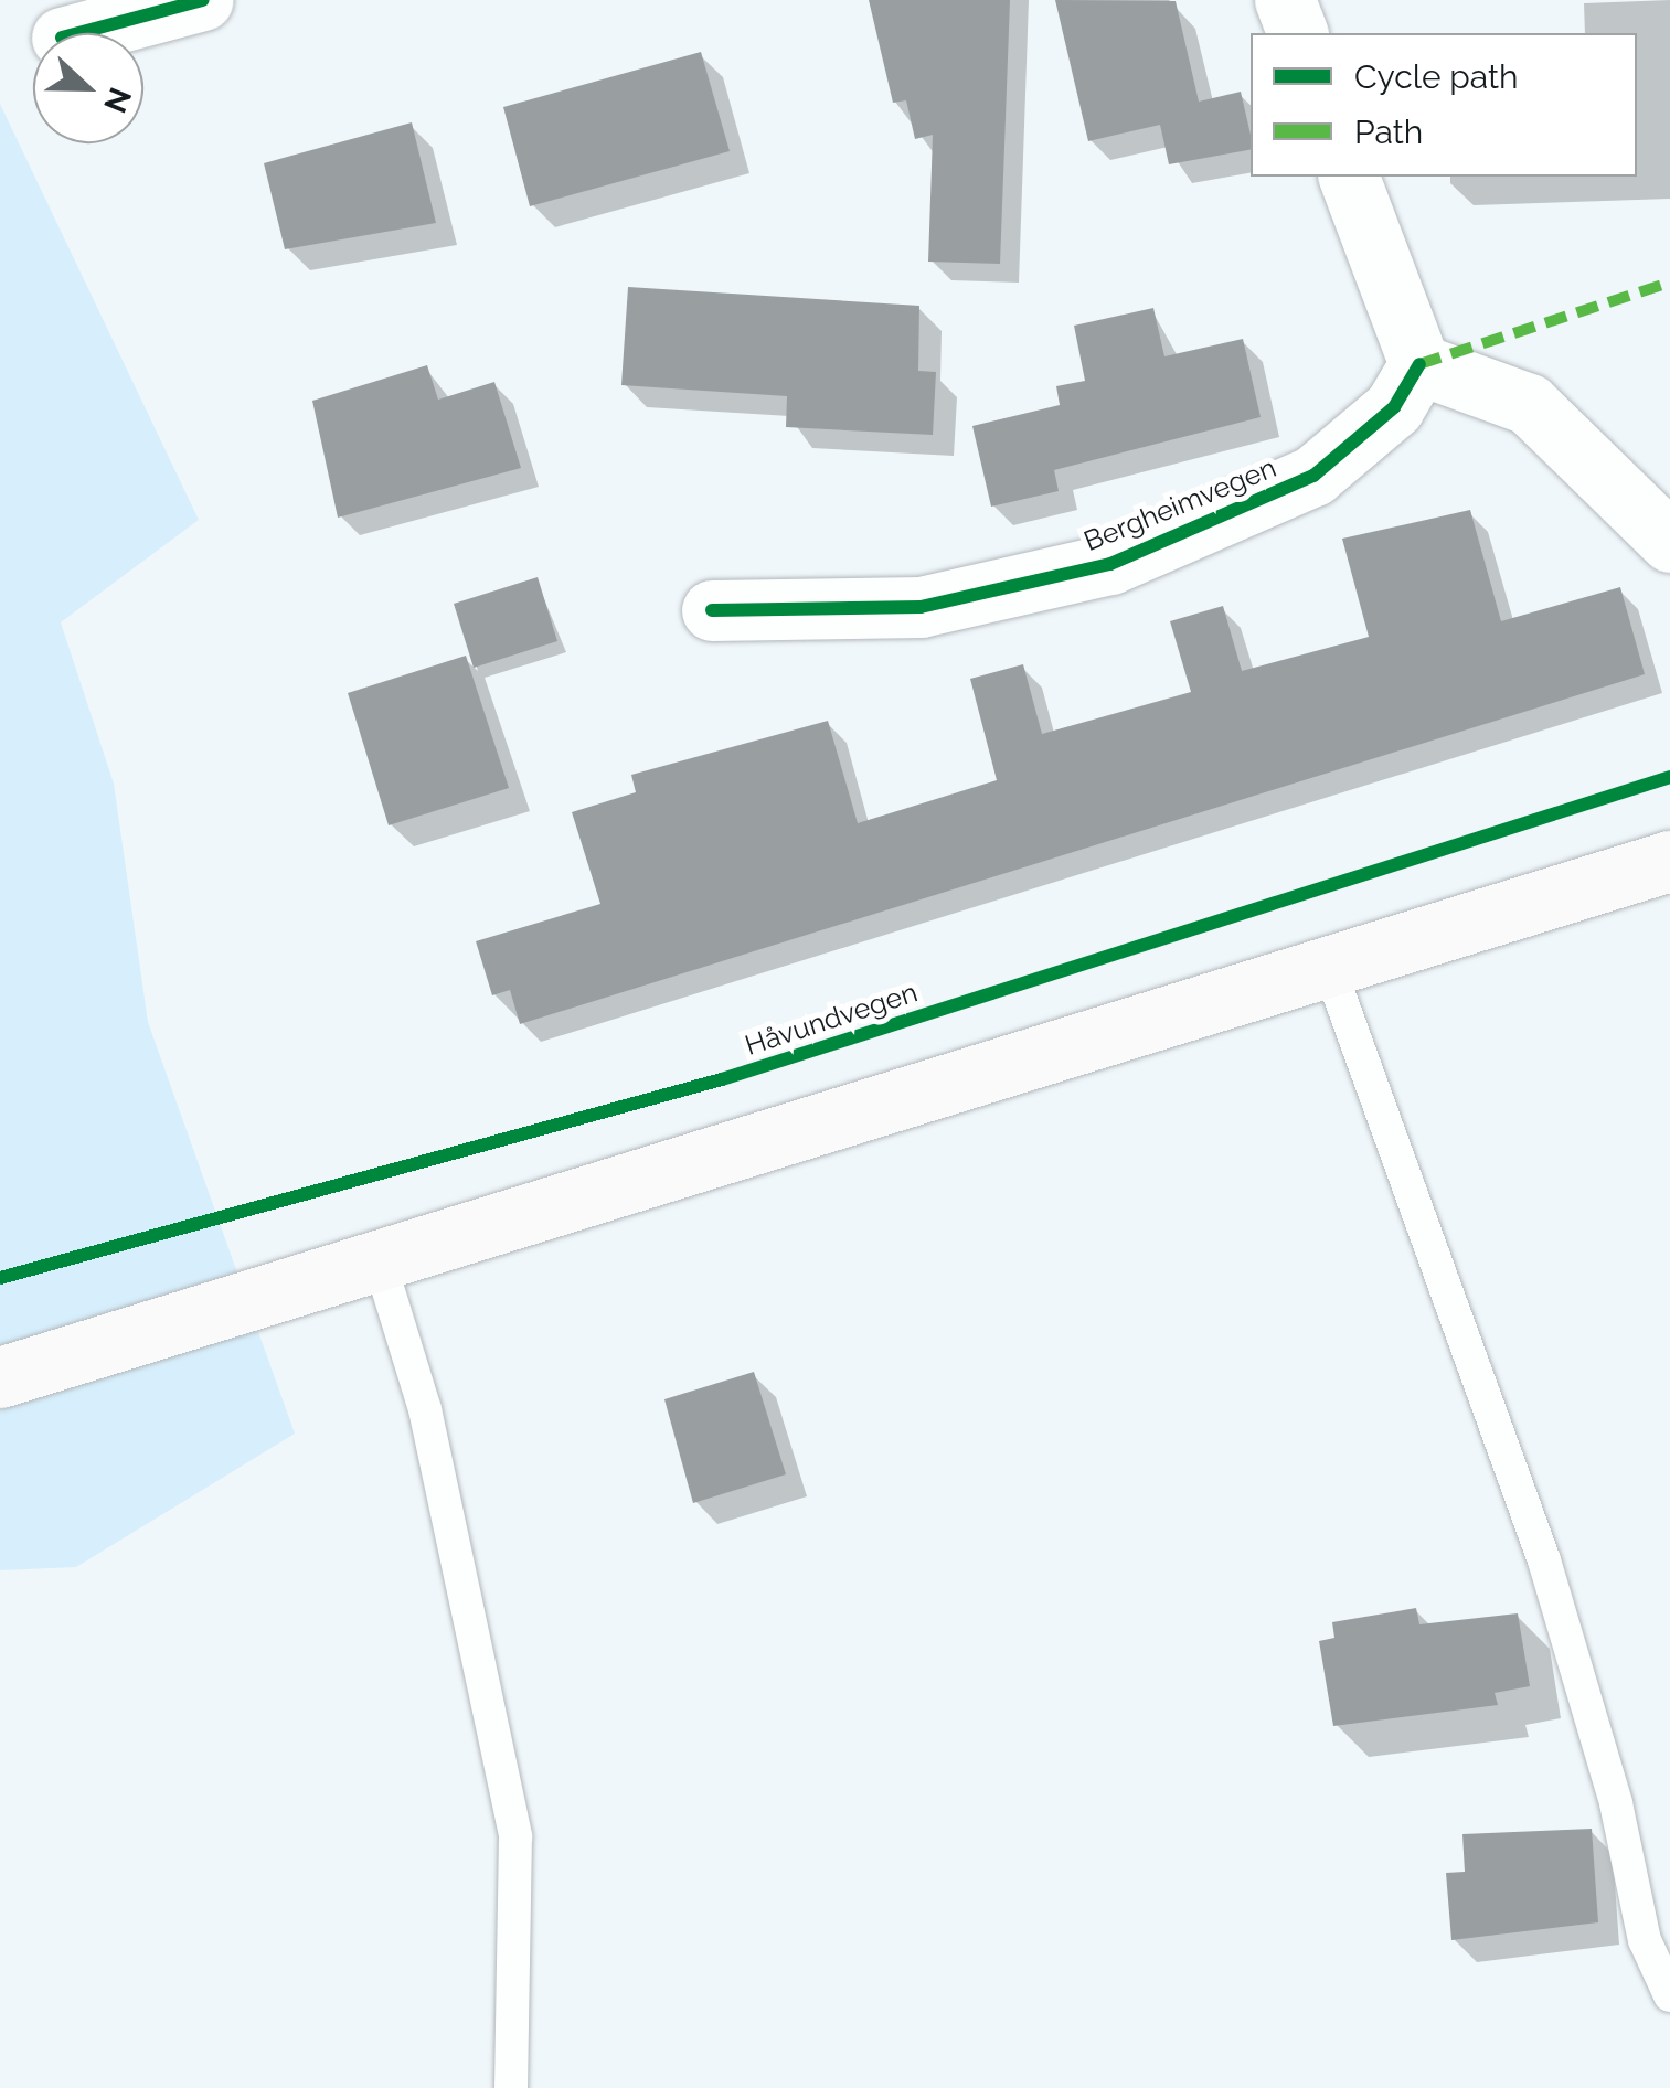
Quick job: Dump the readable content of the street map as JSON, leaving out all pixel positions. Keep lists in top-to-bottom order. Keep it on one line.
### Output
{"streets":{"street":["Bergheimvegen"],"cycle path":["Håvundvegen"]},"legend":["Cycle path","Path"],"north":"right"}
